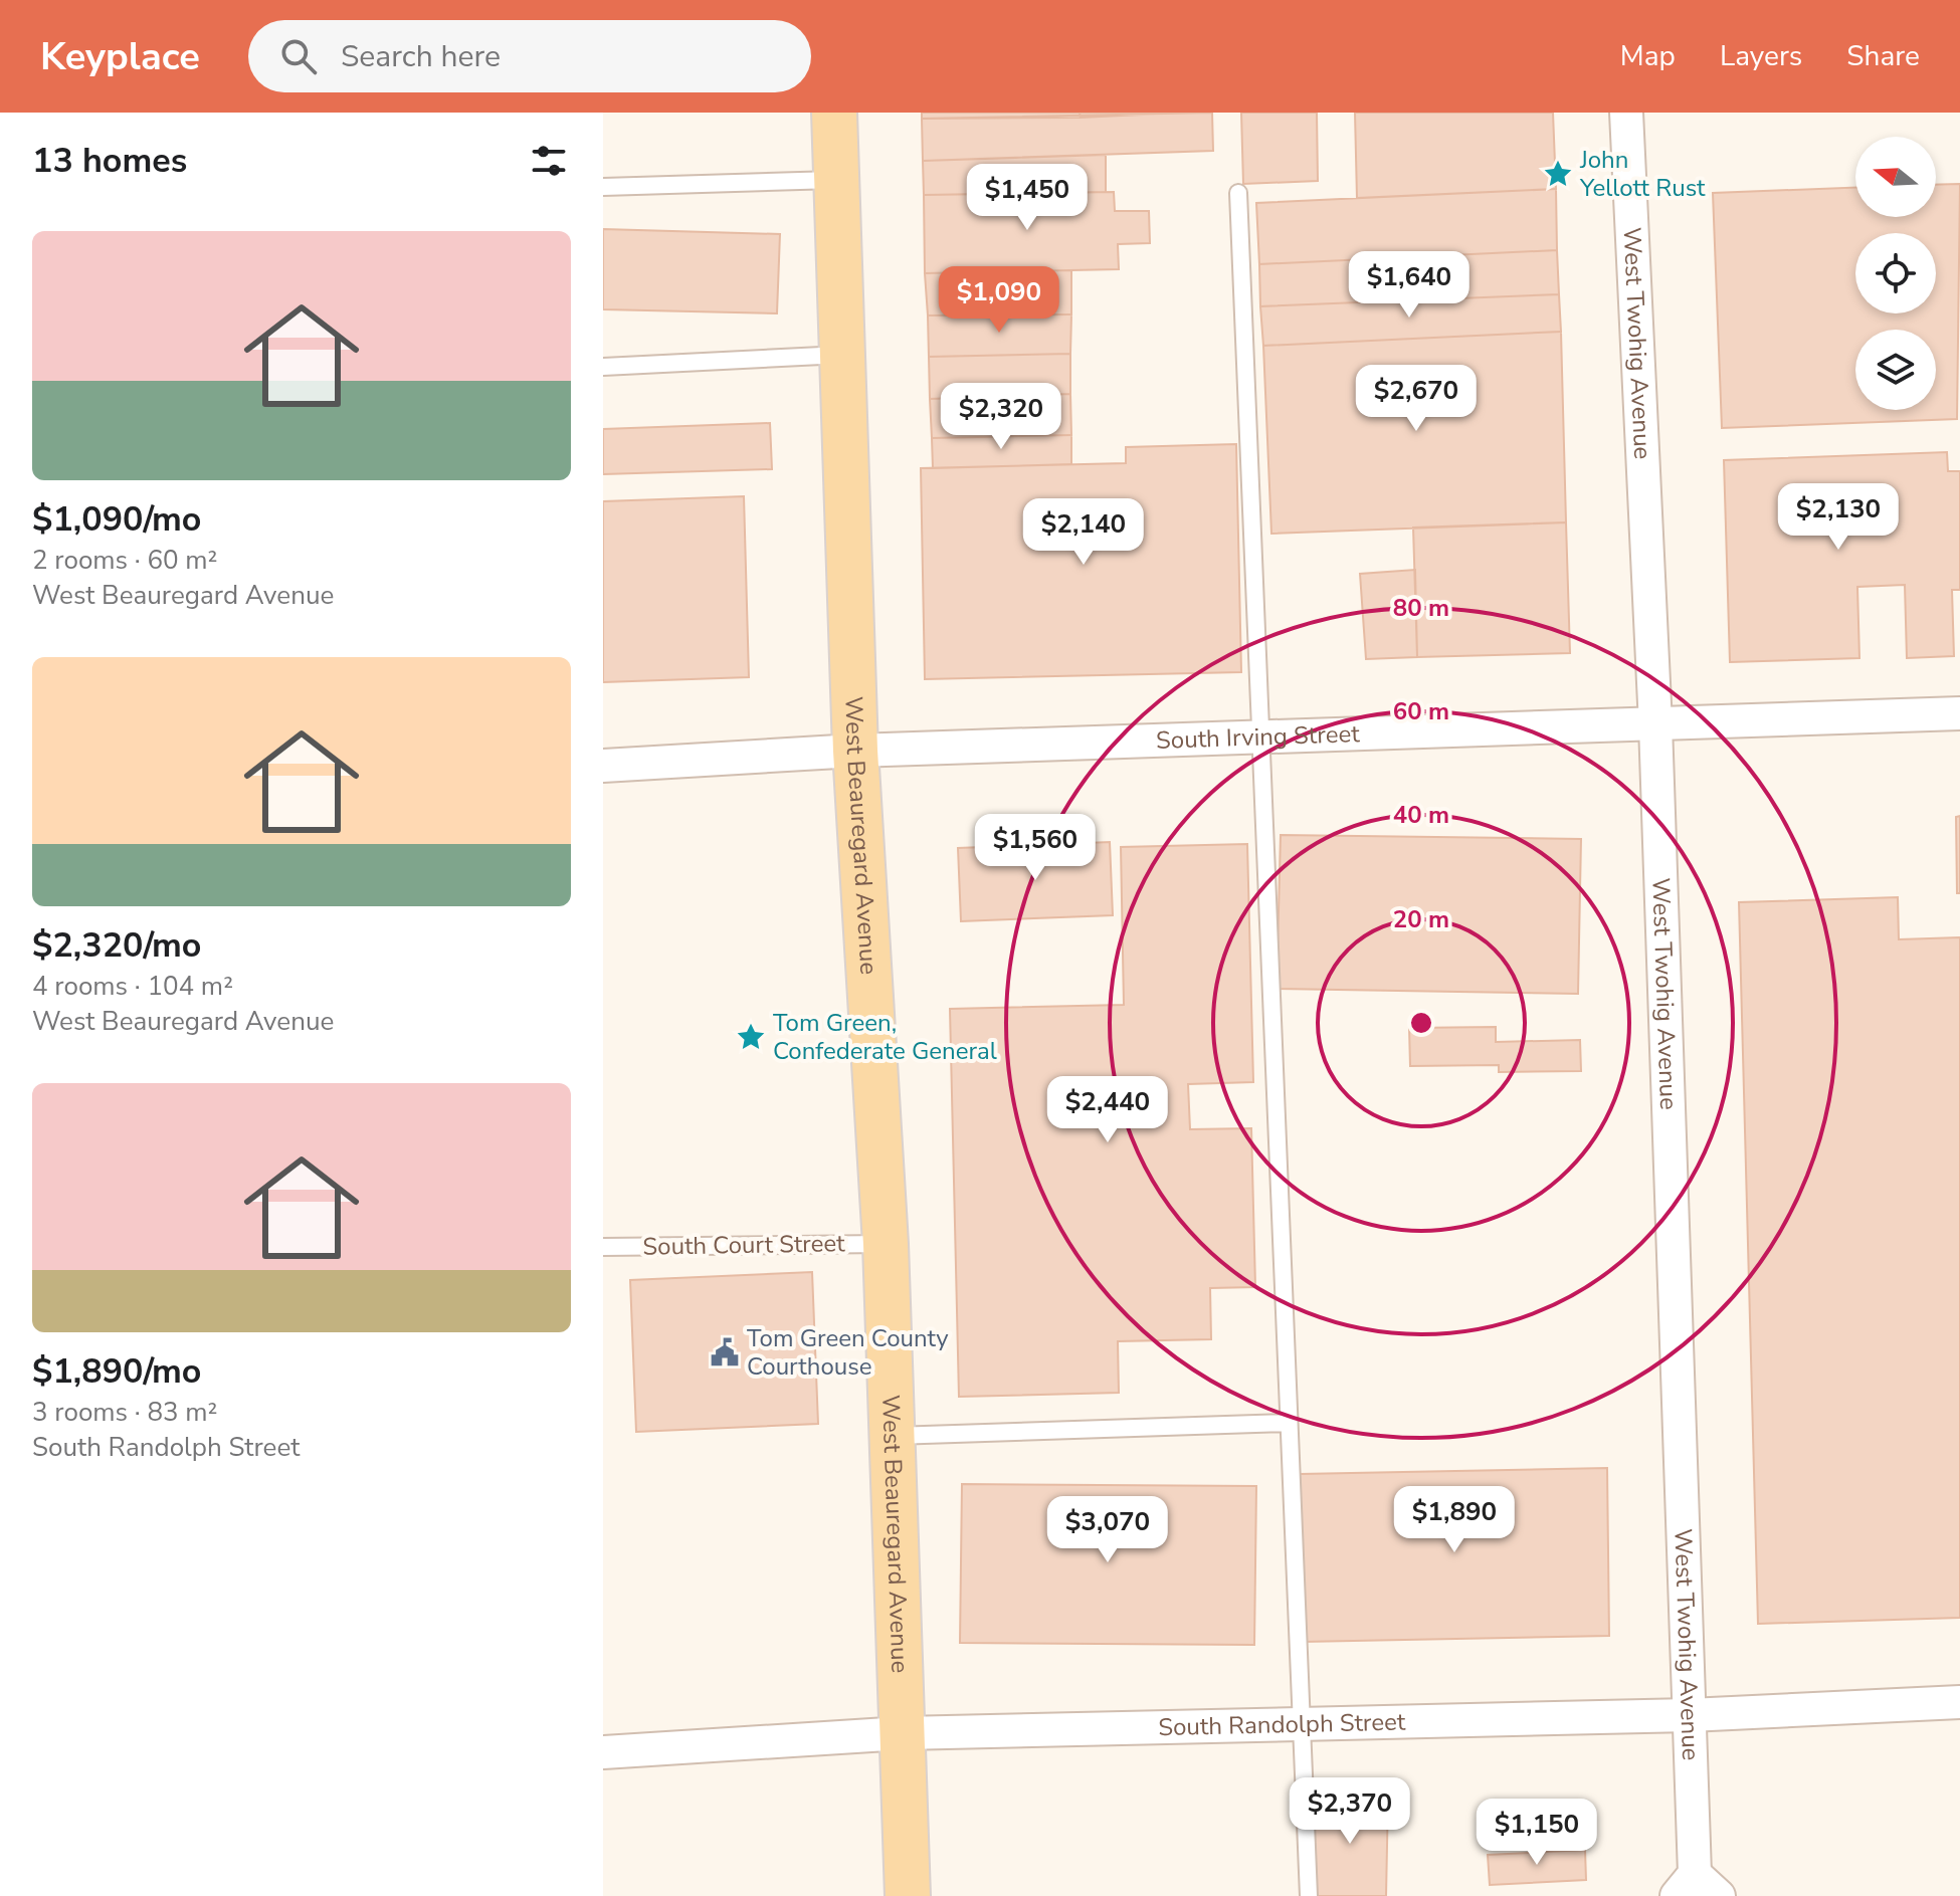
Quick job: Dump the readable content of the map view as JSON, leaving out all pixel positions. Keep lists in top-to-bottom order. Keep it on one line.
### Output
{"streets":{"main road":["West Beauregard Avenue"],"street":["West Twohig Avenue","South Irving Street","South Randolph Street"],"lane":["South Court Street"]},"crossings":[["West Twohig Avenue","South Irving Street"],["West Twohig Avenue","South Randolph Street"],["South Irving Street","West Beauregard Avenue"],["West Beauregard Avenue","South Court Street"],["West Beauregard Avenue","South Randolph Street"]],"places":{"place":["John Yellott Rust","Tom Green, Confederate General"],"public building":["Tom Green County Courthouse"]},"north":"left","page":{"header":"Keyplace","search":"Search here","nav":["Map","Layers","Share"],"heading":"13 homes","price":["$1,450","$1,640","$1,090","$2,670","$2,320","$2,130","$2,140","$1,560","$2,440","$1,890","$3,070","$2,370","$1,150"],"list":[{"name":"$1,090/mo","note":"2 rooms · 60 m² · West Beauregard Avenue"},{"name":"$2,320/mo","note":"4 rooms · 104 m² · West Beauregard Avenue"},{"name":"$1,890/mo","note":"3 rooms · 83 m² · South Randolph Street"}]},"rings":["80 m","60 m","40 m","20 m"]}
